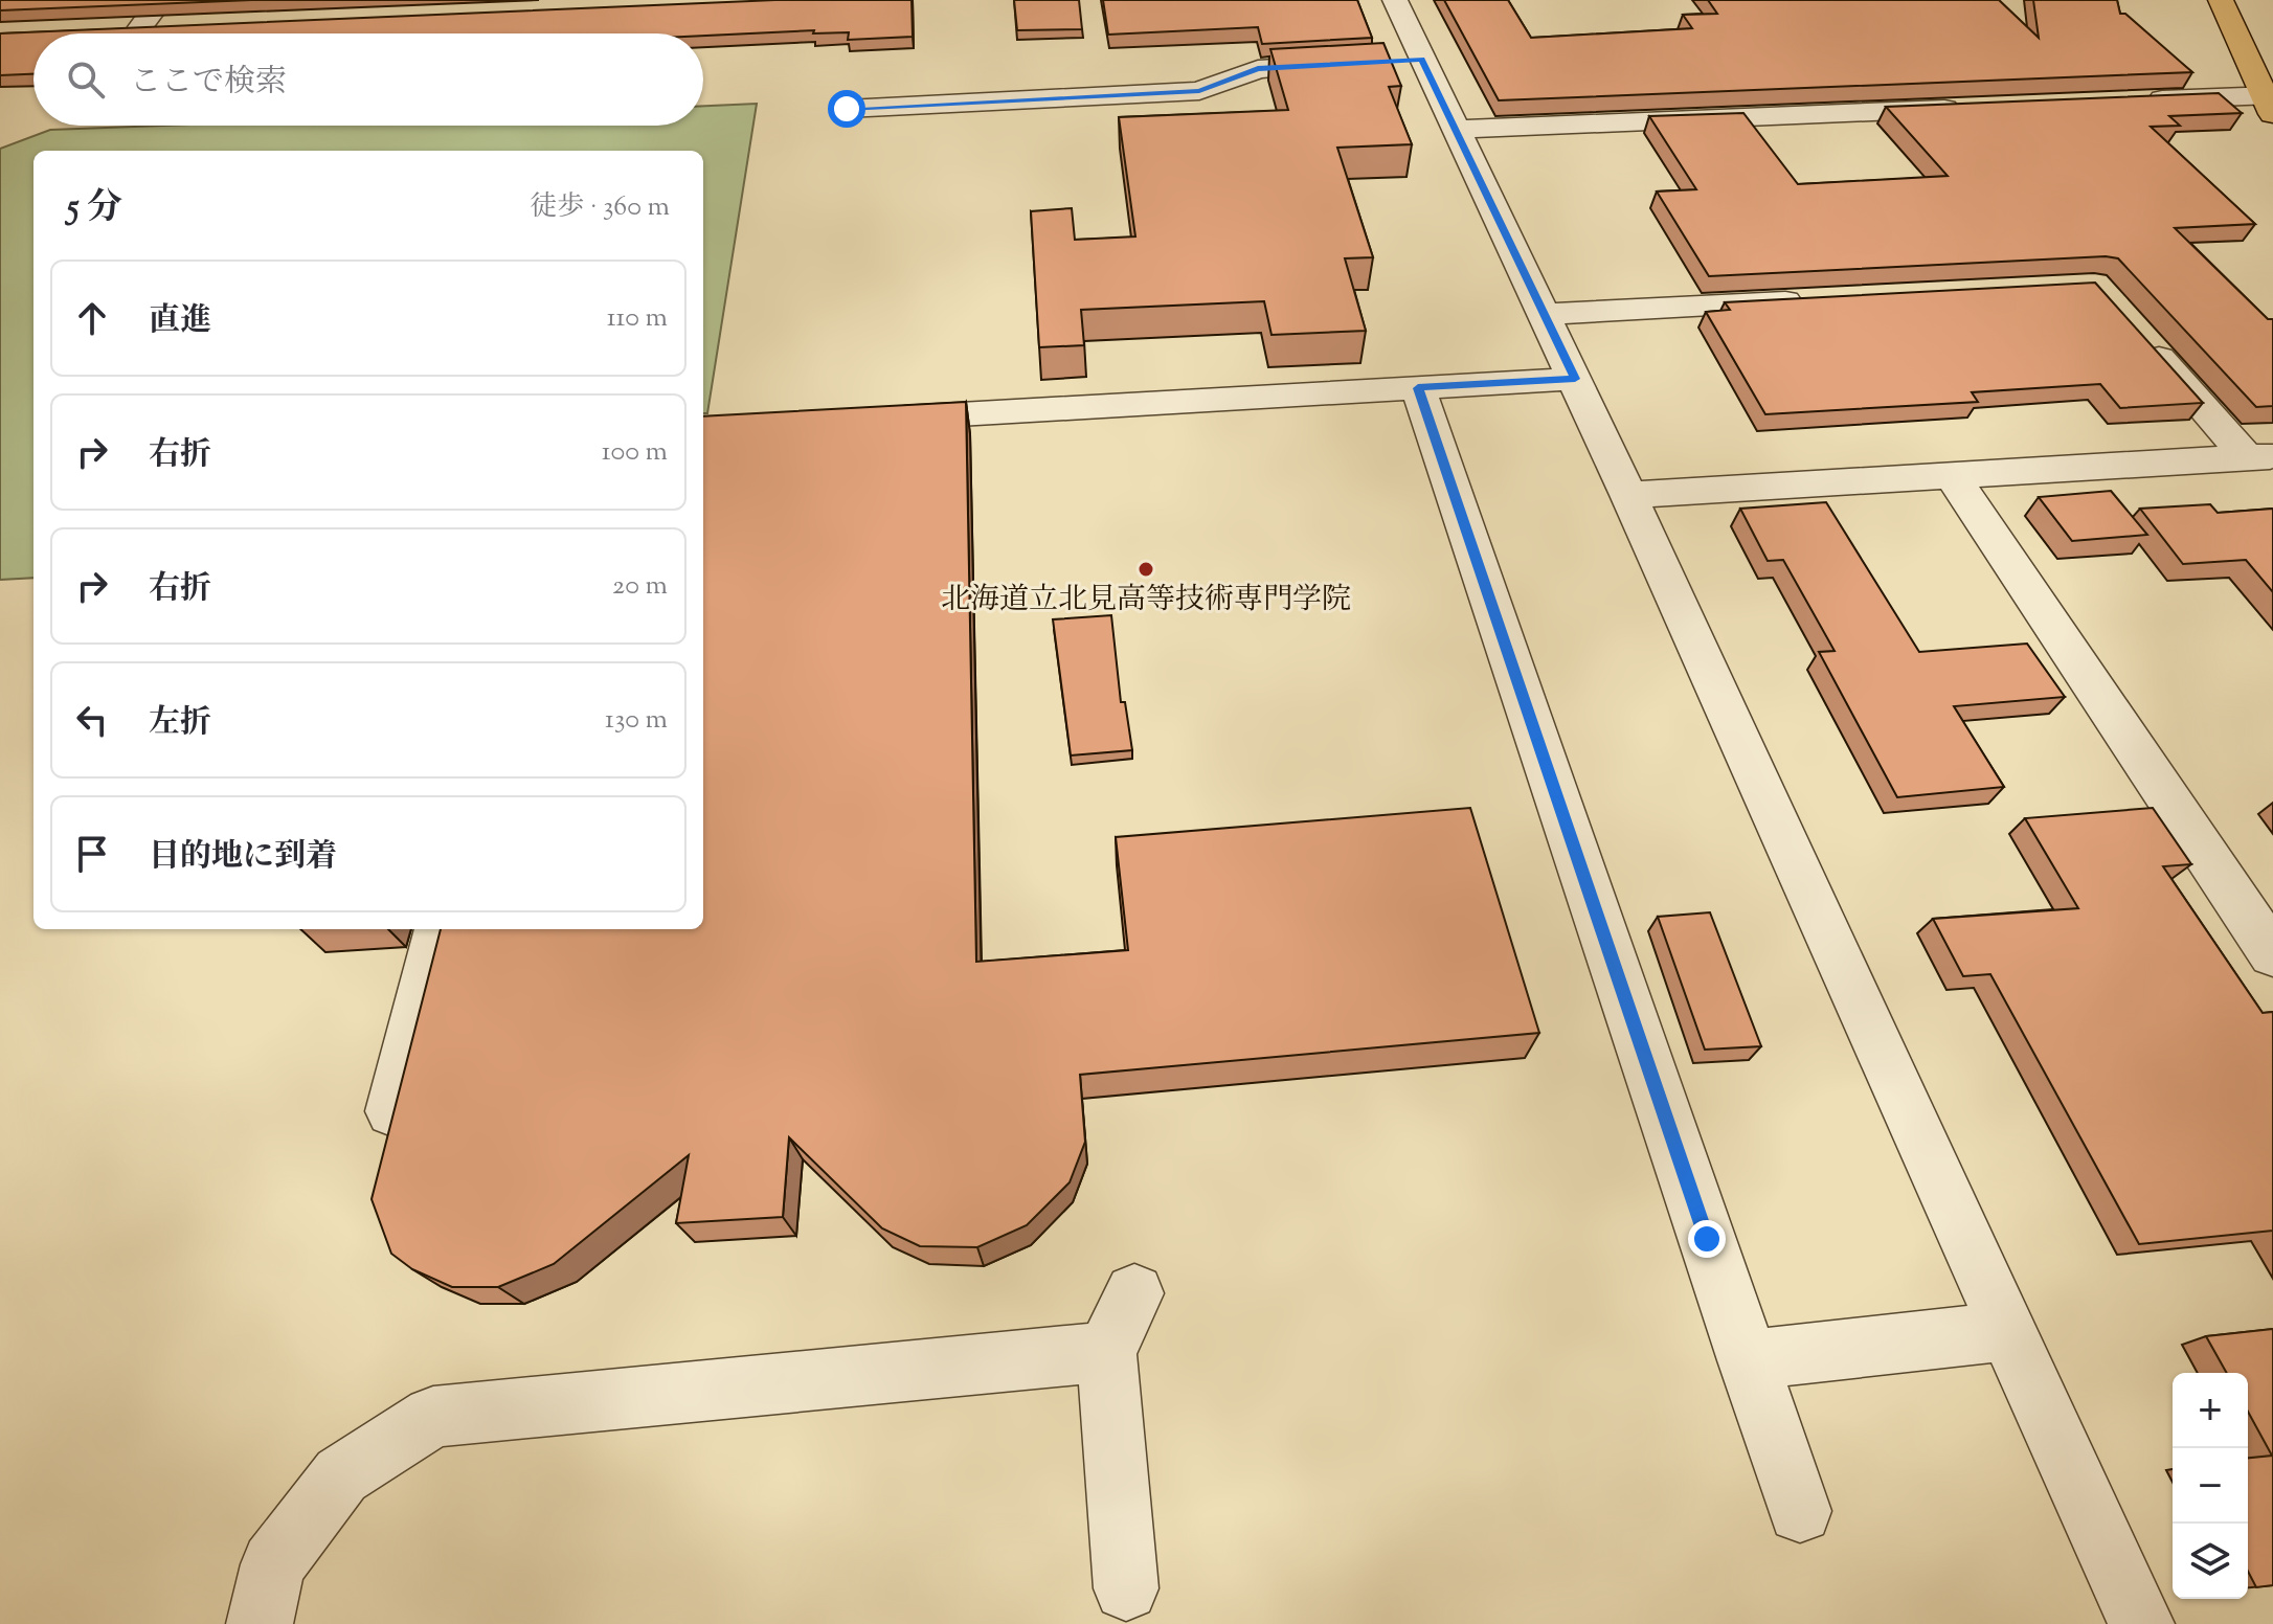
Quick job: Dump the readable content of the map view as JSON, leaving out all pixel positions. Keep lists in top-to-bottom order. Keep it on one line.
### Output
{"places":["北海道立北見高等技術専門学院"],"page":{"search":"ここで検索","heading":["5 分","徒歩 · 360 m"],"list":[["直進","110 m"],["右折","100 m"],["右折","20 m"],["左折","130 m"],"目的地に到着"],"map_buttons":["+","−"]}}
